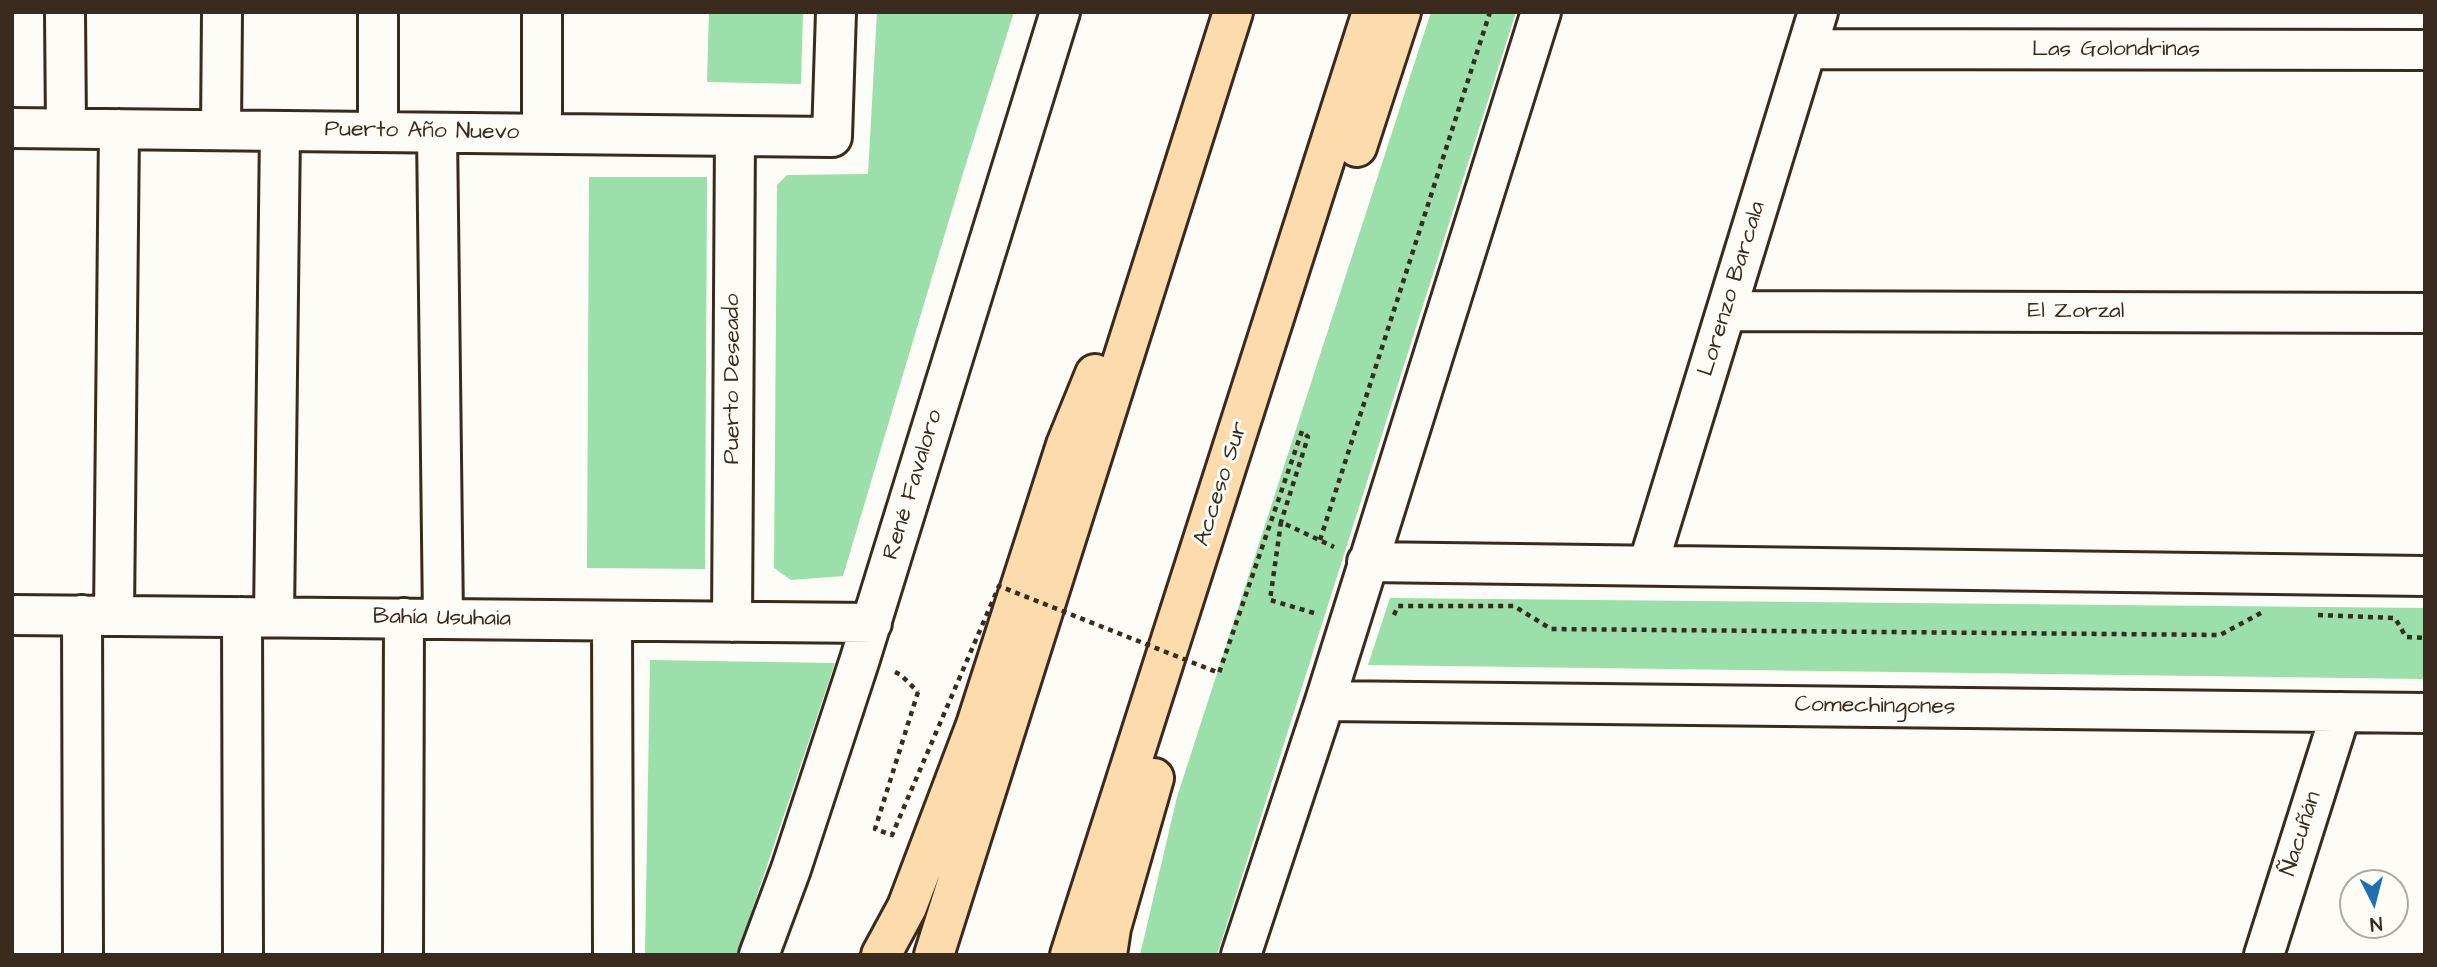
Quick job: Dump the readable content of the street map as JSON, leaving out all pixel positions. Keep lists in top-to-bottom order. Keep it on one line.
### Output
{"streets":{"highway":["Acceso Sur"],"street":["Las Golondrinas","Puerto Año Nuevo","Lorenzo Barcala","El Zorzal","Puerto Deseado","René Favaloro","Bahía Usuhaia","Comechingones","Ñacuñán"]},"crossings":[["Las Golondrinas","Lorenzo Barcala"],["Puerto Año Nuevo","Puerto Deseado"],["Lorenzo Barcala","El Zorzal"],["Puerto Deseado","Bahía Usuhaia"],["René Favaloro","Bahía Usuhaia"],["Comechingones","Ñacuñán"]],"north":"bottom"}
